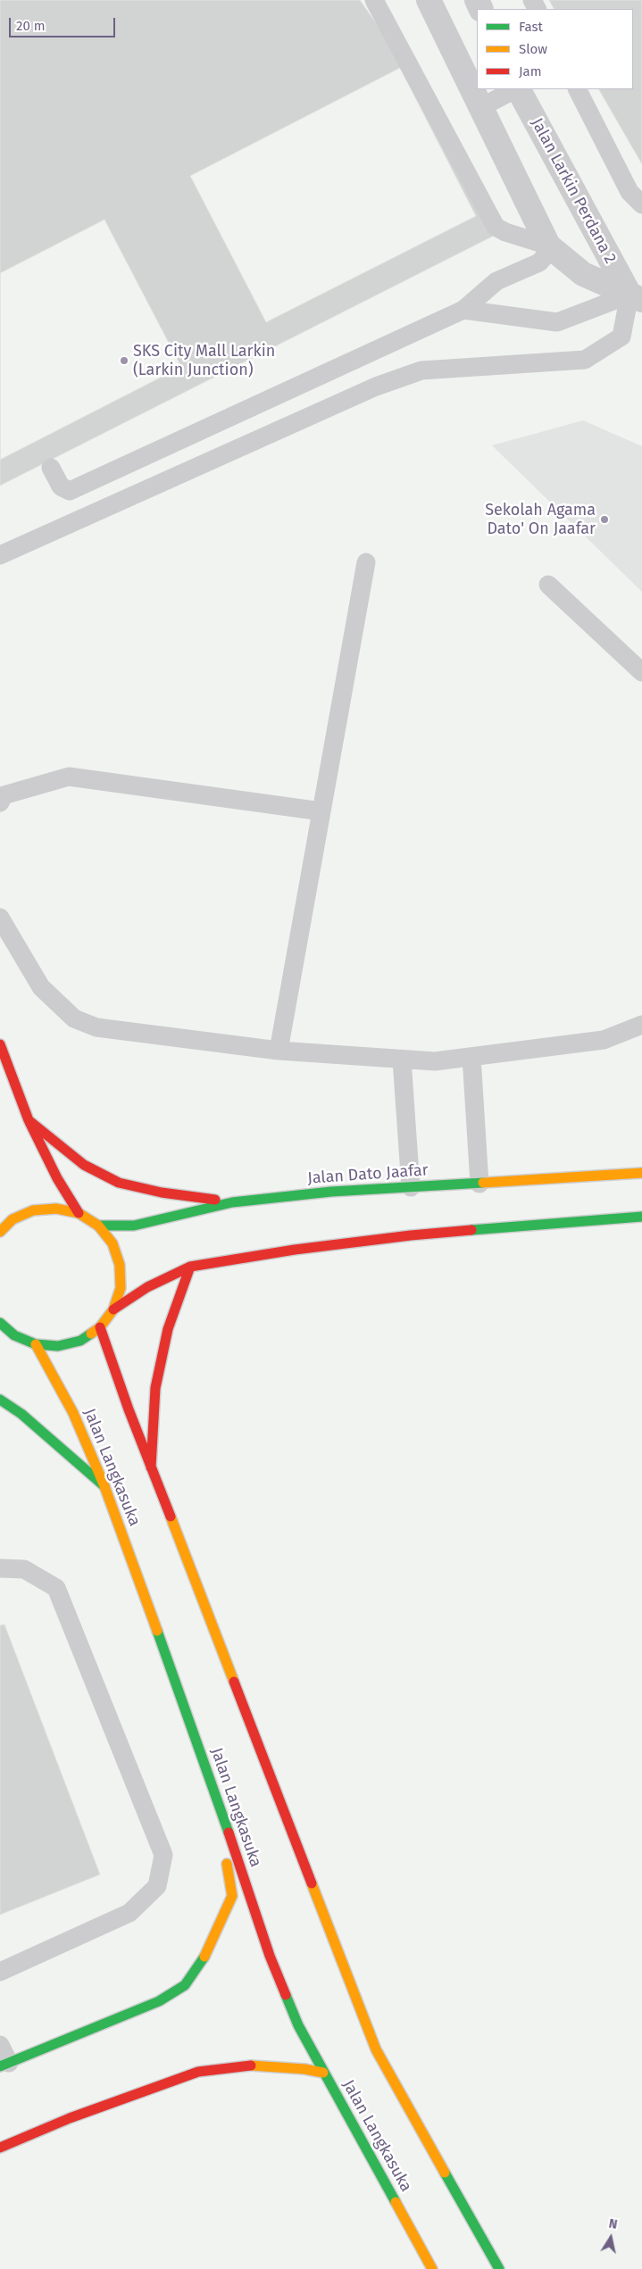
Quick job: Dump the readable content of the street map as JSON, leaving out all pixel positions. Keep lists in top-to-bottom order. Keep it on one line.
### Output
{"streets":{"main road":["Jalan Dato Jaafar","Jalan Langkasuka"],"street":["Jalan Larkin Perdana 2"]},"places":["SKS City Mall Larkin (Larkin Junction)","Sekolah Agama Dato' On Jaafar"],"legend":["Fast","Slow","Jam"],"scale_bar":"20 m","north":"top"}
